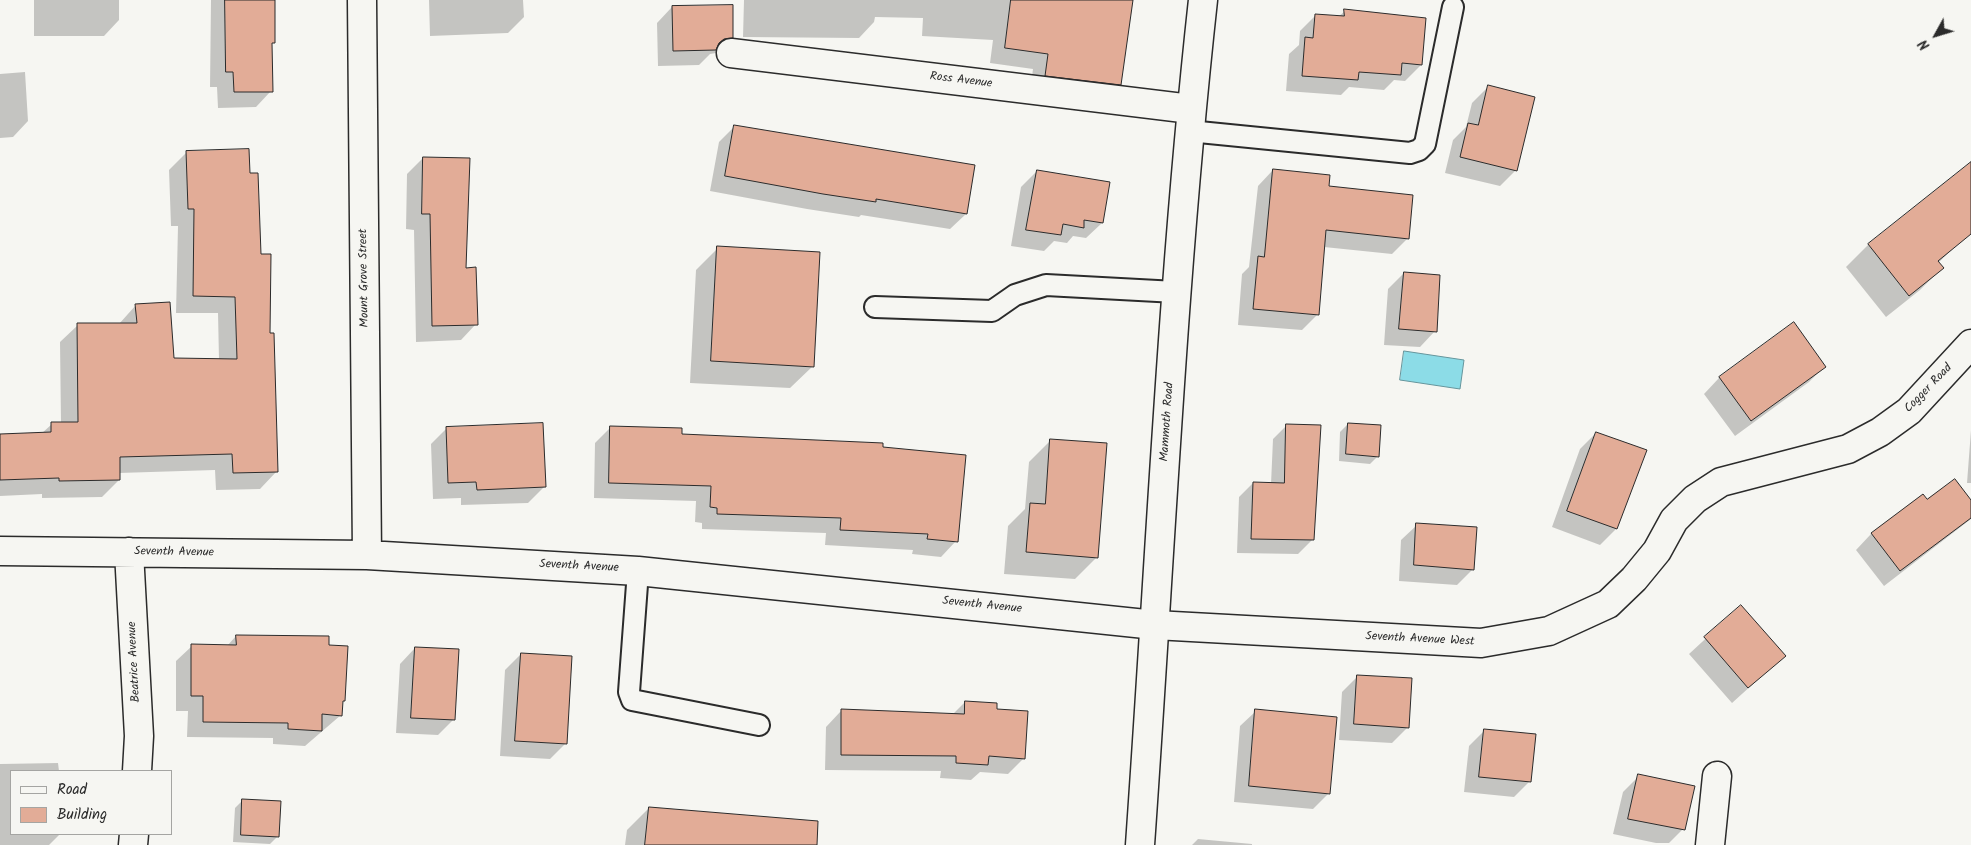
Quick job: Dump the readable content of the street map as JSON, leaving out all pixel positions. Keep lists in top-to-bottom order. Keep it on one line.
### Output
{"streets":{"street":["Ross Avenue","Mount Grove Street","Cogger Road","Mammoth Road","Seventh Avenue","Seventh Avenue West","Beatrice Avenue"]},"crossings":[["Ross Avenue","Mammoth Road"],["Mount Grove Street","Seventh Avenue"],["Cogger Road","Seventh Avenue West"],["Mammoth Road","Seventh Avenue"],["Mammoth Road","Seventh Avenue West"],["Seventh Avenue","Seventh Avenue West"],["Seventh Avenue","Beatrice Avenue"]],"legend":["Road","Building"],"north":"bottom left"}
